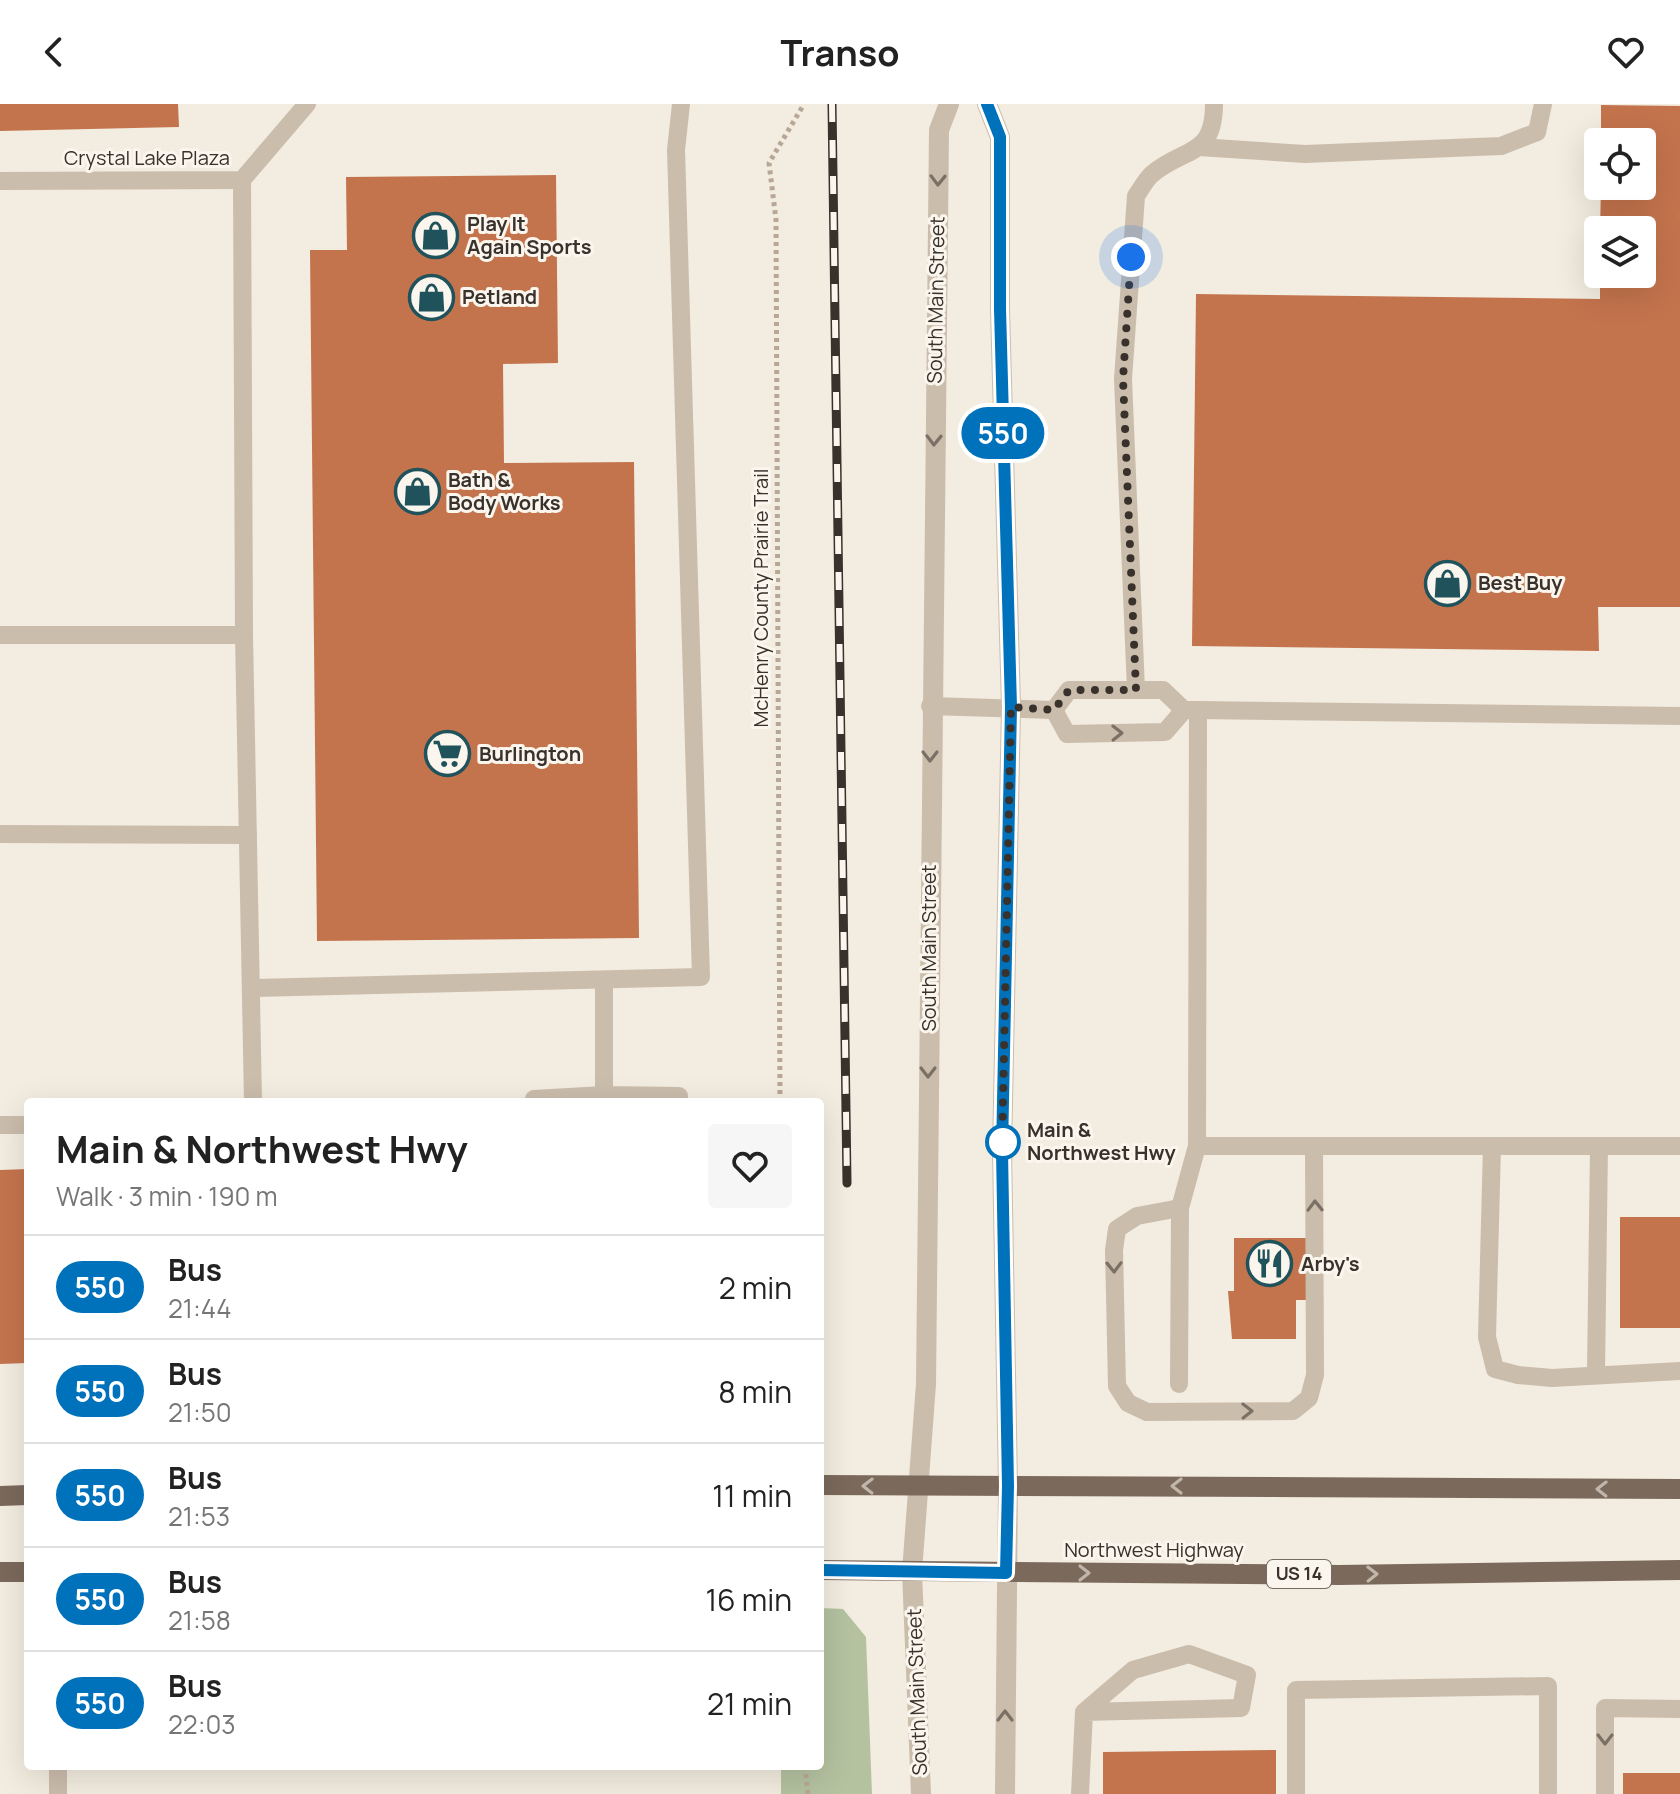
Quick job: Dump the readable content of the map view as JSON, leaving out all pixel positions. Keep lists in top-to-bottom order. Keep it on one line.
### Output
{"streets":{"main road":["Northwest Highway","US 14"],"street":["South Main Street"],"lane":["Crystal Lake Plaza"],"path":["McHenry County Prairie Trail"]},"crossings":[["South Main Street","Northwest Highway"]],"places":{"shop":["Play It Again Sports","Petland","Bath & Body Works","Best Buy"],"supermarket":["Burlington"],"other":["Main & Northwest Hwy"],"restaurant":["Arby's"]},"lines":["bus line 550"],"page":{"header":"Transo","on_map":"550","heading":["Main & Northwest Hwy","Walk · 3 min · 190 m"],"list":[{"mark":"550","name":"Bus","note":"21:44","value":"2 min"},{"mark":"550","name":"Bus","note":"21:50","value":"8 min"},{"mark":"550","name":"Bus","note":"21:53","value":"11 min"},{"mark":"550","name":"Bus","note":"21:58","value":"16 min"},{"mark":"550","name":"Bus","note":"22:03","value":"21 min"}]}}
